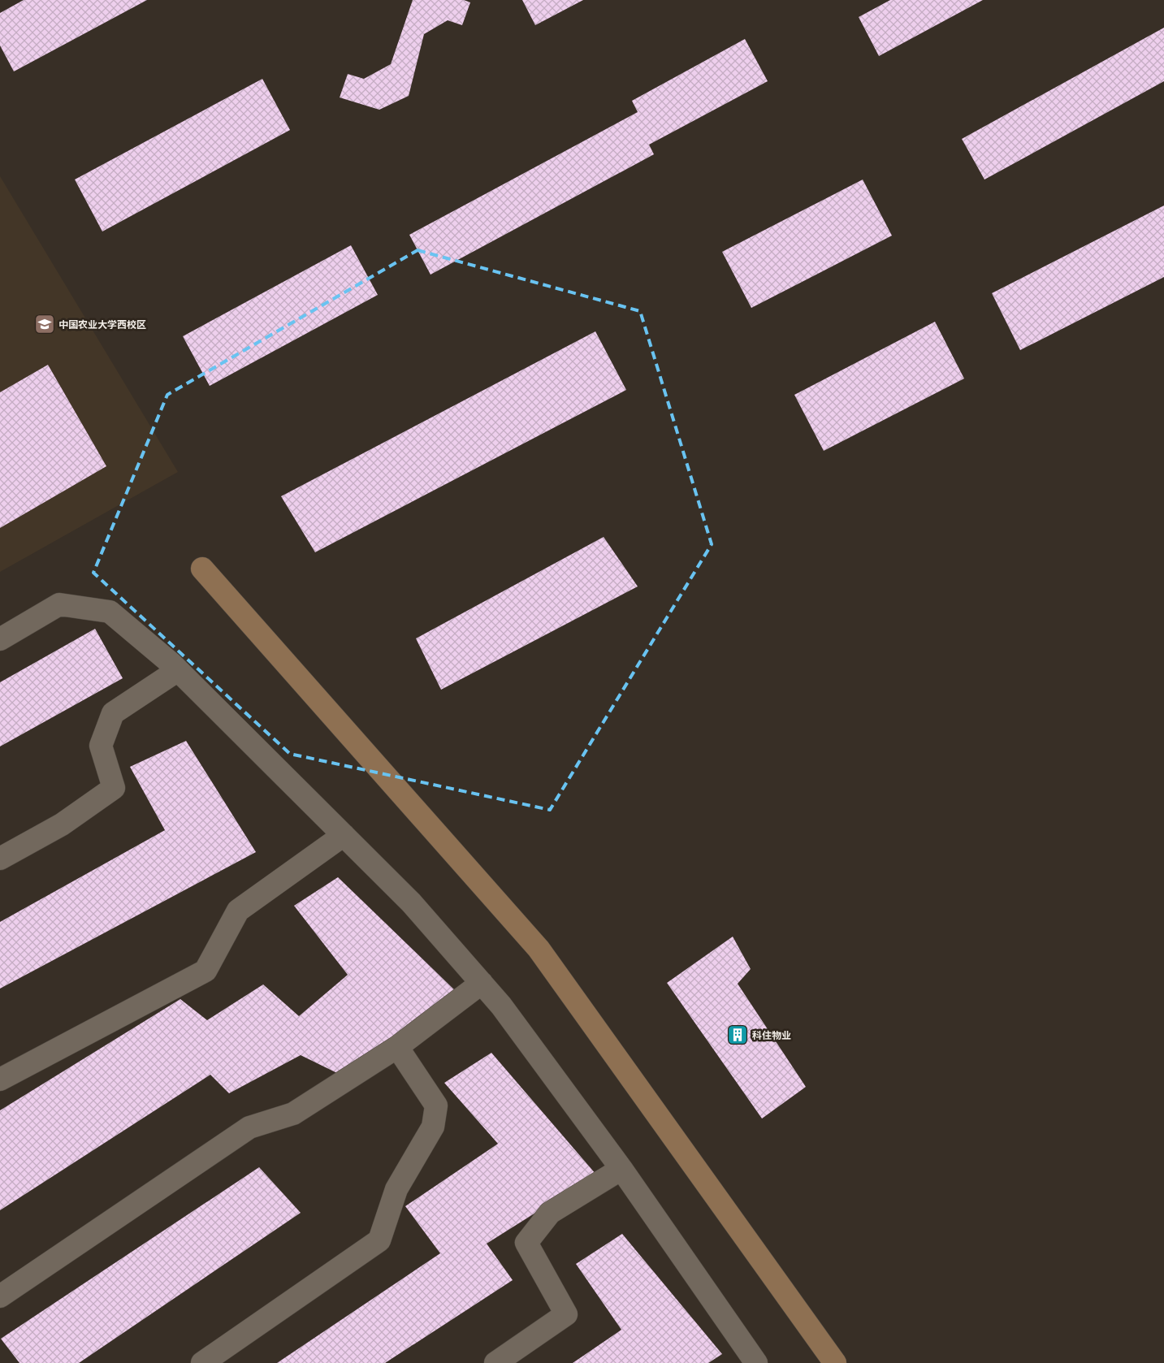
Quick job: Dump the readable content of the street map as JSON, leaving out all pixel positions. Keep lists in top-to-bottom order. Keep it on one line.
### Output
{"places":{"school or university":["中国农业大学西校区"],"building":["科住物业"]}}
